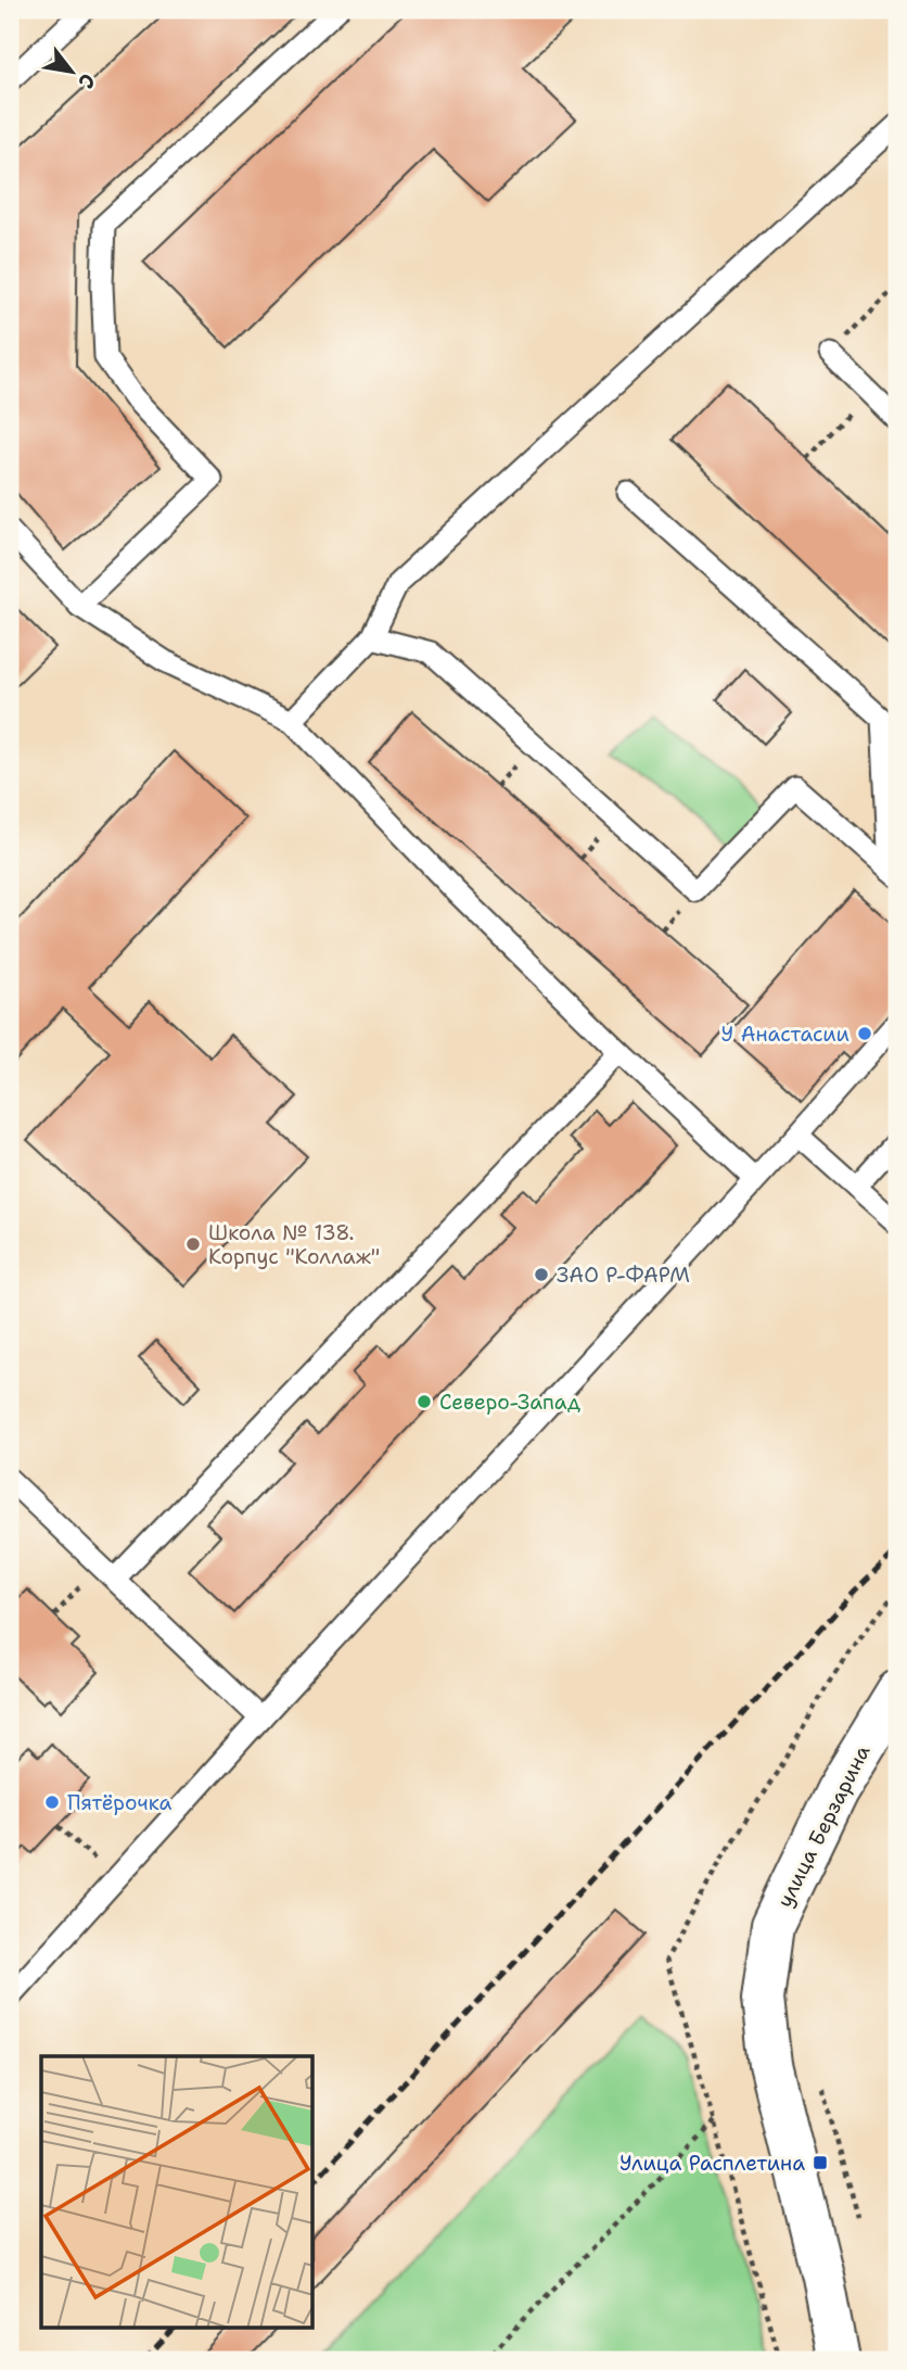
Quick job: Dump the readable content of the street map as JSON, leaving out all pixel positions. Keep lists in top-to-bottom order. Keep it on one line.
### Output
{"streets":{"street":["улица Берзарина"]},"places":{"other":["У Анастасии","Школа № 138. Корпус \"Коллаж\"","ЗАО Р-ФАРМ","Северо-Запад","Пятёрочка"],"transit":["Улица Расплетина"]},"north":"bottom right"}
